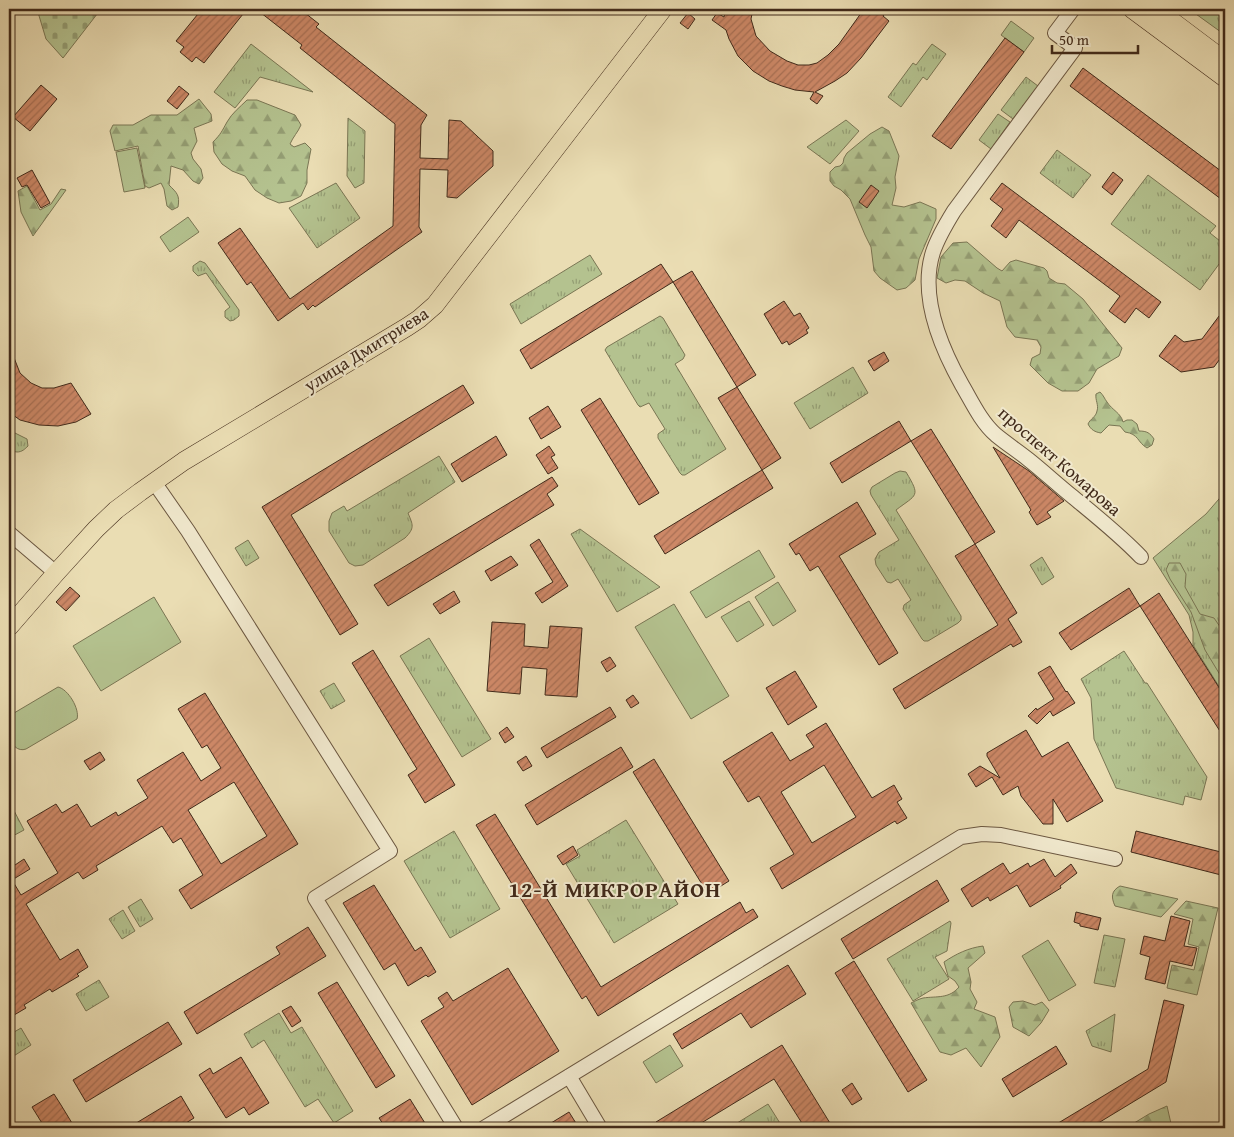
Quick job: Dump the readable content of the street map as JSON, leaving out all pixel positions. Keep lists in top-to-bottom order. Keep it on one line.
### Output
{"streets":{"main road":["улица Дмитриева"],"street":["проспект Комарова"]},"districts":["12-Й МИКРОРАЙОН"],"scale_bar":"50 m"}
